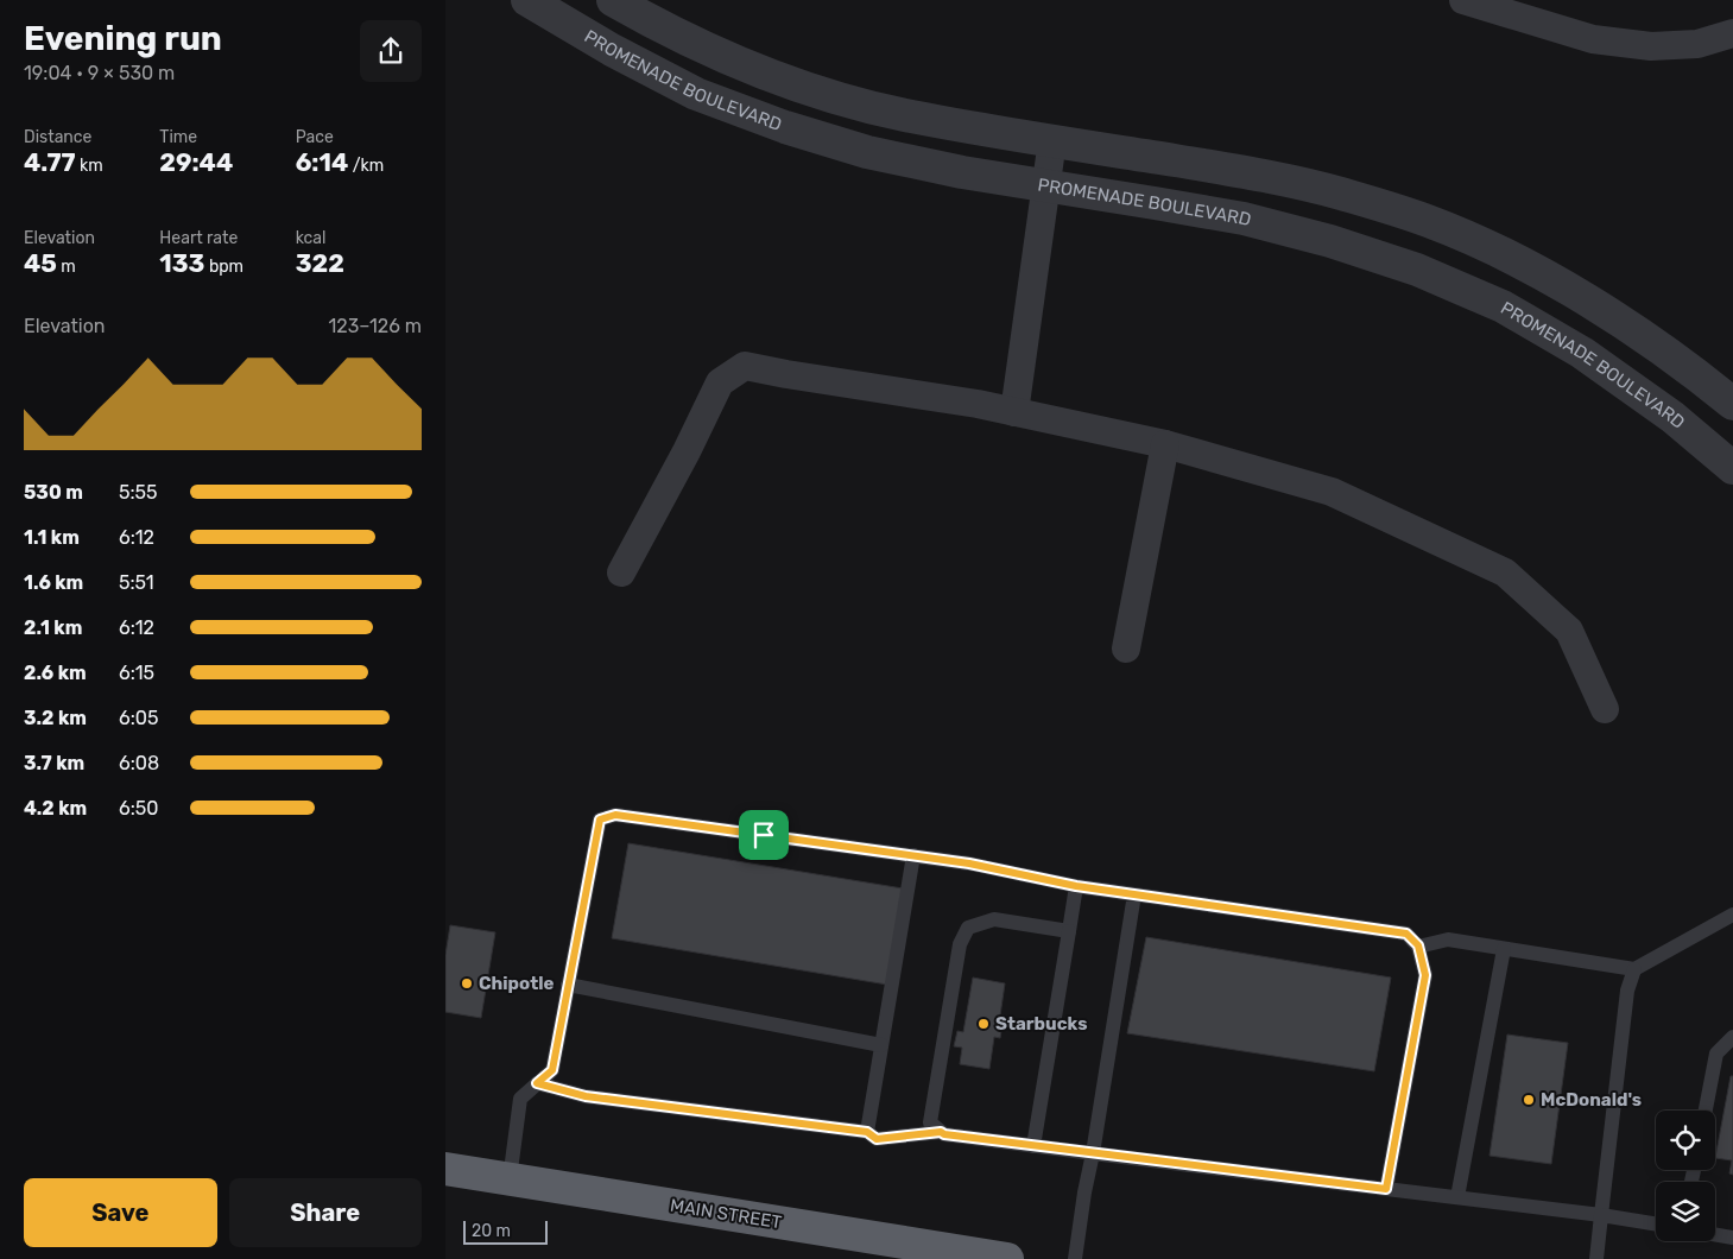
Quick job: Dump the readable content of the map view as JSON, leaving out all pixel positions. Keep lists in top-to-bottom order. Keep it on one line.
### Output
{"streets":{"highway":["MAIN STREET"],"street":["PROMENADE BOULEVARD"]},"places":["Chipotle","Starbucks","McDonald's"],"scale_bar":"20 m","page":{"heading":["Evening run","19:04 · 9 × 530 m"],"stats":[["Distance","4.77 km"],["Time","29:44"],["Pace","6:14 /km"],["Elevation","45 m"],["Heart rate","133 bpm"],["kcal","322"]],"chart":["Elevation","123–126 m"],"list":[{"name":"530 m","note":"5:55"},{"name":"1.1 km","note":"6:12"},{"name":"1.6 km","note":"5:51"},{"name":"2.1 km","note":"6:12"},{"name":"2.6 km","note":"6:15"},{"name":"3.2 km","note":"6:05"},{"name":"3.7 km","note":"6:08"},{"name":"4.2 km","note":"6:50"}],"buttons":["Save","Share"],"scale":"20 m"}}
